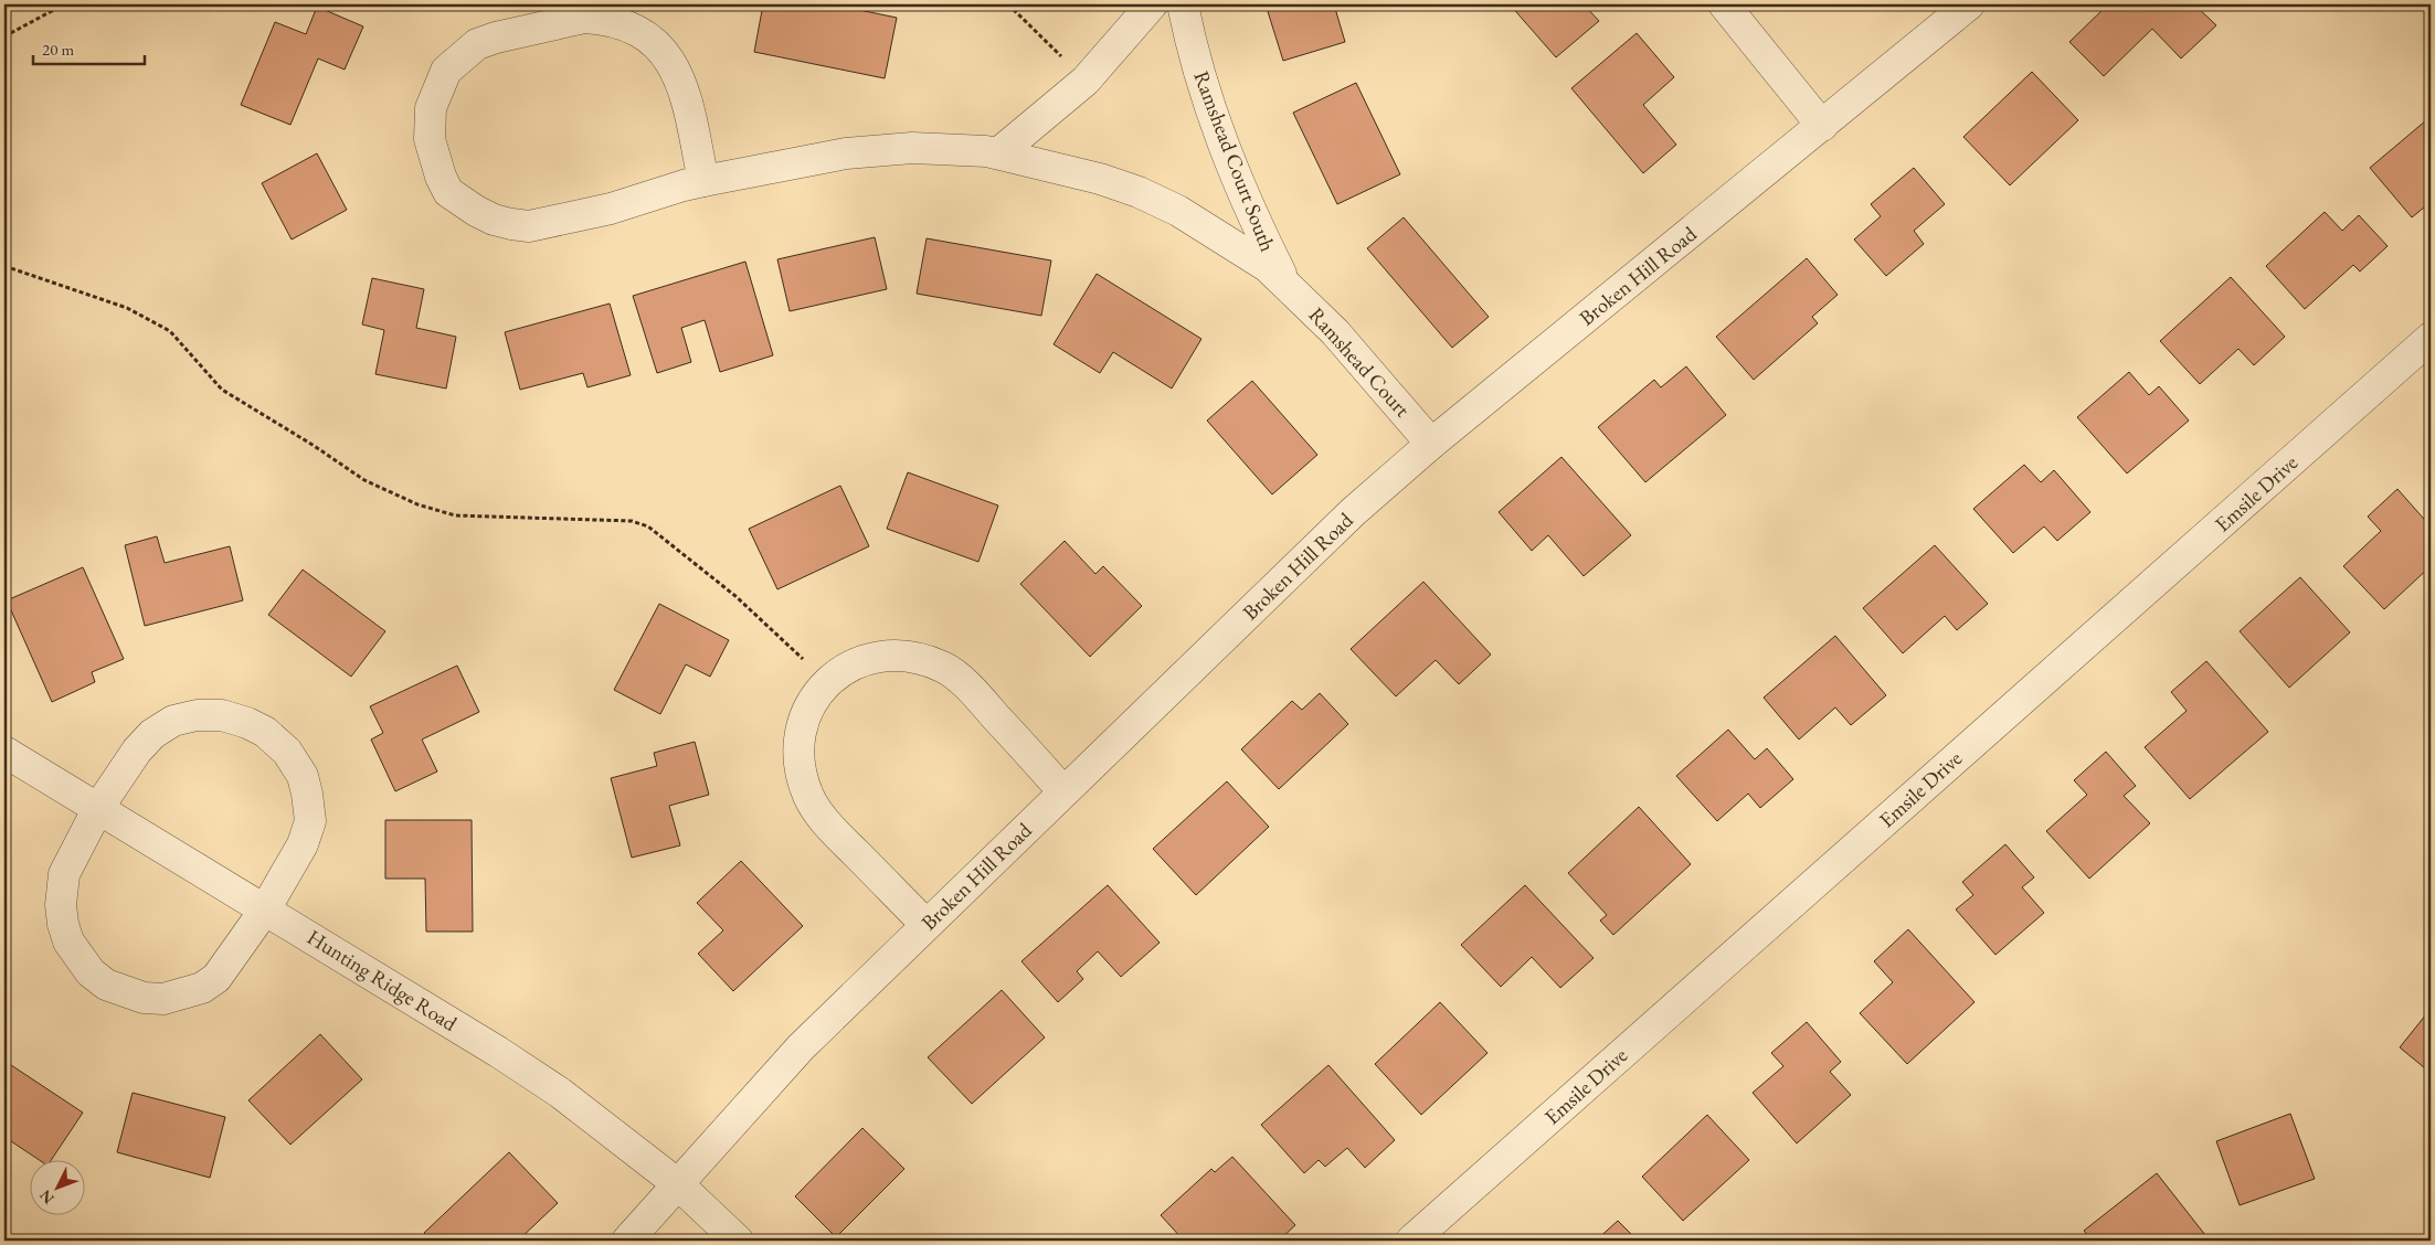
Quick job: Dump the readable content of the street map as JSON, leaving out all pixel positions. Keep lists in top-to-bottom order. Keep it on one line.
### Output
{"streets":{"street":["Ramshead Court South","Broken Hill Road","Ramshead Court","Emsile Drive","Hunting Ridge Road"]},"crossings":[["Ramshead Court South","Ramshead Court"],["Broken Hill Road","Ramshead Court"],["Broken Hill Road","Hunting Ridge Road"]],"scale_bar":"20 m","north":"bottom left"}
